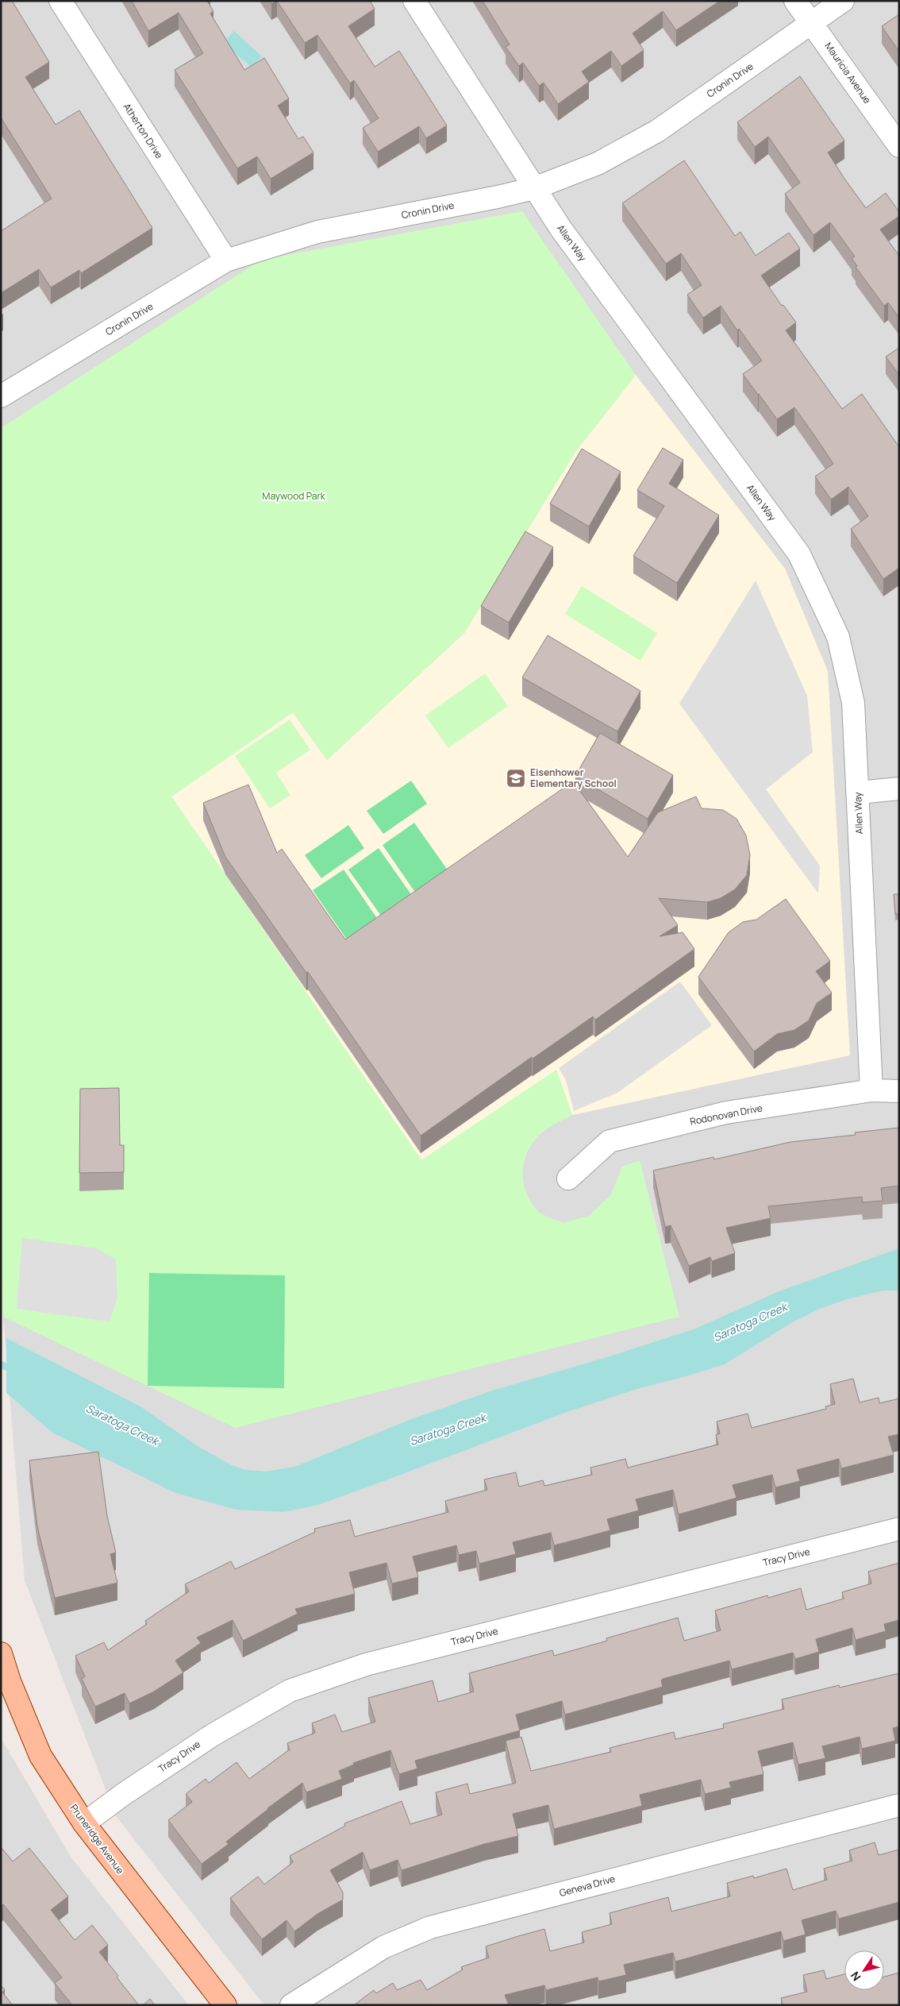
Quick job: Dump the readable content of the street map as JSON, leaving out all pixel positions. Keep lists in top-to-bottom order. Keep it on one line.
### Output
{"streets":{"main road":["Pruneridge Avenue"],"street":["Mauricia Avenue","Cronin Drive","Atherton Drive","Allen Way","Rodonovan Drive","Tracy Drive","Geneva Drive"]},"crossings":[["Mauricia Avenue","Cronin Drive"],["Cronin Drive","Atherton Drive"],["Cronin Drive","Allen Way"],["Allen Way","Rodonovan Drive"],["Tracy Drive","Pruneridge Avenue"]],"water":["Saratoga Creek"],"parks":["Maywood Park"],"places":{"school or university":["Eisenhower Elementary School"]},"north":"bottom left"}
